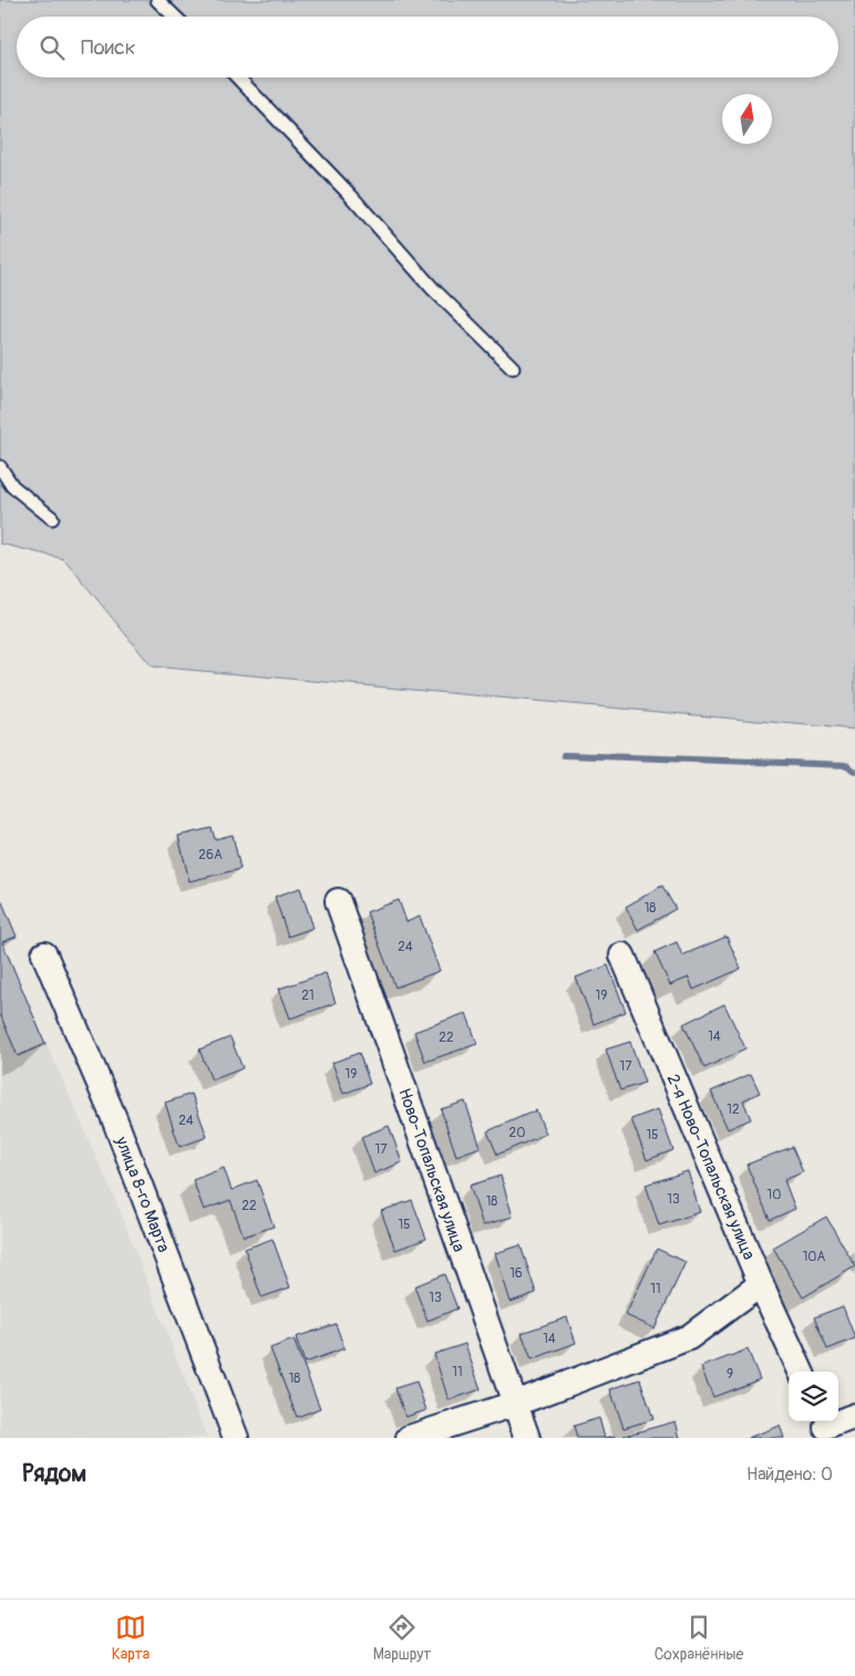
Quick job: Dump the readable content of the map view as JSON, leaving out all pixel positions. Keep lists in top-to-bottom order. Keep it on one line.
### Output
{"streets":{"street":["2-я Ново-Топальская улица","Ново-Топальская улица","улица 8-го Марта"]},"house_numbers":["26А","18","24","21","19","14","22","17","19","12","24","20","15","17","10","13","18","22","15","10А","16","11","13","14","11","9","18"],"north":"top","page":{"search":"Поиск","heading":["Рядом","Найдено: 0"],"nav":["Карта","Маршрут","Сохранённые"]}}
